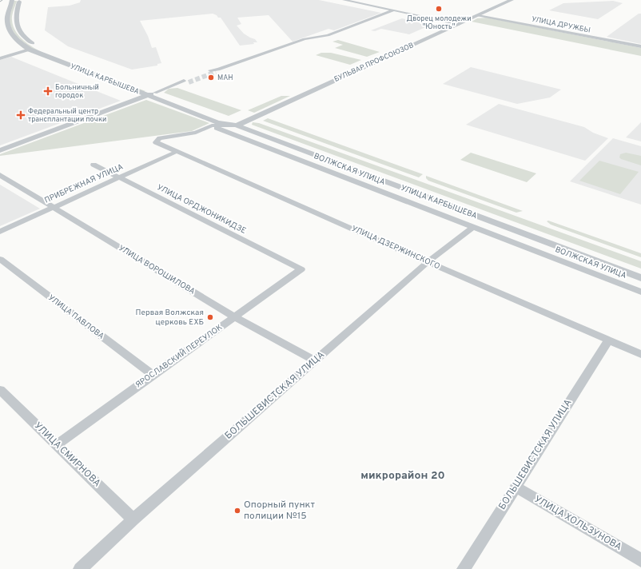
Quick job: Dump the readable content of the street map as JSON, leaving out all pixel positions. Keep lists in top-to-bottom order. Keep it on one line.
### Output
{"streets":{"street":["УЛИЦА ДРУЖБЫ","БУЛЬВАР ПРОФСОЮЗОВ","УЛИЦА КАРБЫШЕВА","ВОЛЖСКАЯ УЛИЦА","ПРИБРЕЖНАЯ УЛИЦА","УЛИЦА ОРДЖОНИКИДЗЕ","УЛИЦА ДЗЕРЖИНСКОГО","УЛИЦА ВОРОШИЛОВА","УЛИЦА ПАВЛОВА","ЯРОСЛАВСКИЙ ПЕРЕУЛОК","БОЛЬШЕВИСТСКАЯ УЛИЦА","УЛИЦА СМИРНОВА","УЛИЦА ХОЛЬЗУНОВА"]},"crossings":[["УЛИЦА ДРУЖБЫ","БУЛЬВАР ПРОФСОЮЗОВ"],["БУЛЬВАР ПРОФСОЮЗОВ","УЛИЦА КАРБЫШЕВА"],["ВОЛЖСКАЯ УЛИЦА","УЛИЦА ДЗЕРЖИНСКОГО"],["ВОЛЖСКАЯ УЛИЦА","БОЛЬШЕВИСТСКАЯ УЛИЦА"],["ПРИБРЕЖНАЯ УЛИЦА","УЛИЦА ОРДЖОНИКИДЗЕ"],["ПРИБРЕЖНАЯ УЛИЦА","УЛИЦА ДЗЕРЖИНСКОГО"],["ПРИБРЕЖНАЯ УЛИЦА","УЛИЦА ВОРОШИЛОВА"],["УЛИЦА ОРДЖОНИКИДЗЕ","ЯРОСЛАВСКИЙ ПЕРЕУЛОК"],["УЛИЦА ДЗЕРЖИНСКОГО","БОЛЬШЕВИСТСКАЯ УЛИЦА"],["УЛИЦА ВОРОШИЛОВА","ЯРОСЛАВСКИЙ ПЕРЕУЛОК"],["УЛИЦА ВОРОШИЛОВА","БОЛЬШЕВИСТСКАЯ УЛИЦА"],["УЛИЦА ПАВЛОВА","ЯРОСЛАВСКИЙ ПЕРЕУЛОК"],["ЯРОСЛАВСКИЙ ПЕРЕУЛОК","УЛИЦА СМИРНОВА"],["БОЛЬШЕВИСТСКАЯ УЛИЦА","УЛИЦА СМИРНОВА"],["БОЛЬШЕВИСТСКАЯ УЛИЦА","УЛИЦА ХОЛЬЗУНОВА"]],"districts":["микрорайон 20"],"places":{"other":["Дворец молодежи \"Юность\"","МАН","Первая Волжская церковь ЕХБ","Опорный пункт полиции №15"],"health":["Больничный городок","Федеральный центр трансплантации почки"]}}
